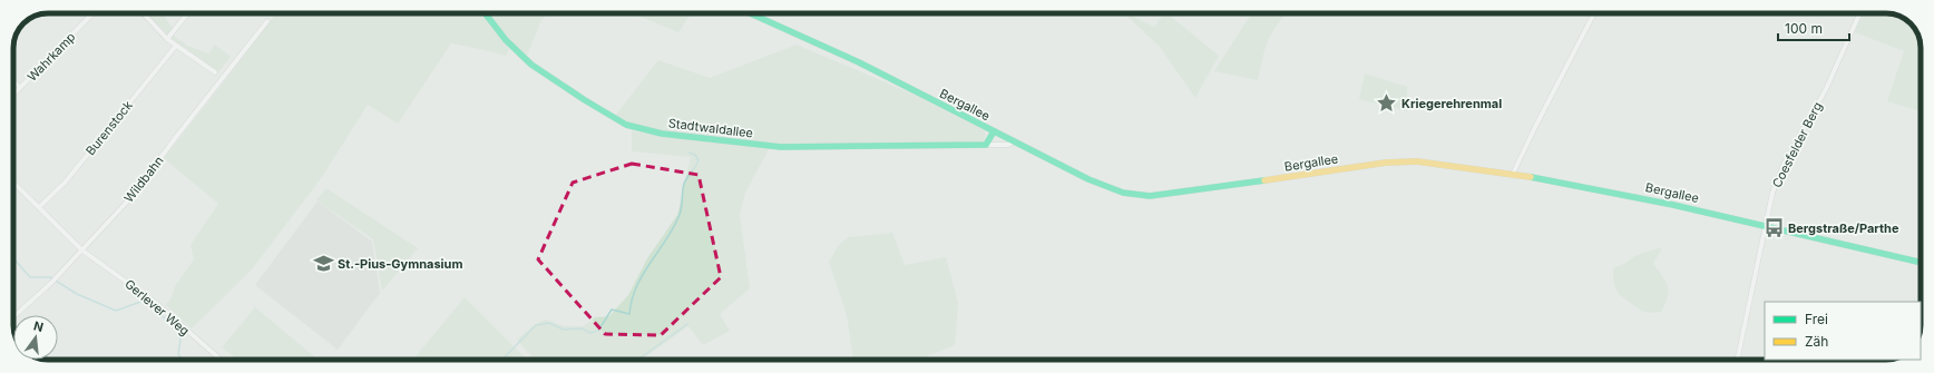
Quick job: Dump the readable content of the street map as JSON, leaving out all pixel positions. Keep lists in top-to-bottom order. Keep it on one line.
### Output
{"streets":{"street":["Wahrkamp","Bergallee","Burenstock","Stadtwaldallee","Coesfelder Berg","Wildbahn","Gerlever Weg"]},"crossings":[["Bergallee","Stadtwaldallee"],["Bergallee","Coesfelder Berg"],["Burenstock","Gerlever Weg"],["Wildbahn","Gerlever Weg"]],"places":{"place":["Kriegerehrenmal"],"bus stop":["Bergstraße/Parthe"],"school or university":["St.-Pius-Gymnasium"]},"legend":["Frei","Zäh"],"scale_bar":"100 m","north":"top"}
